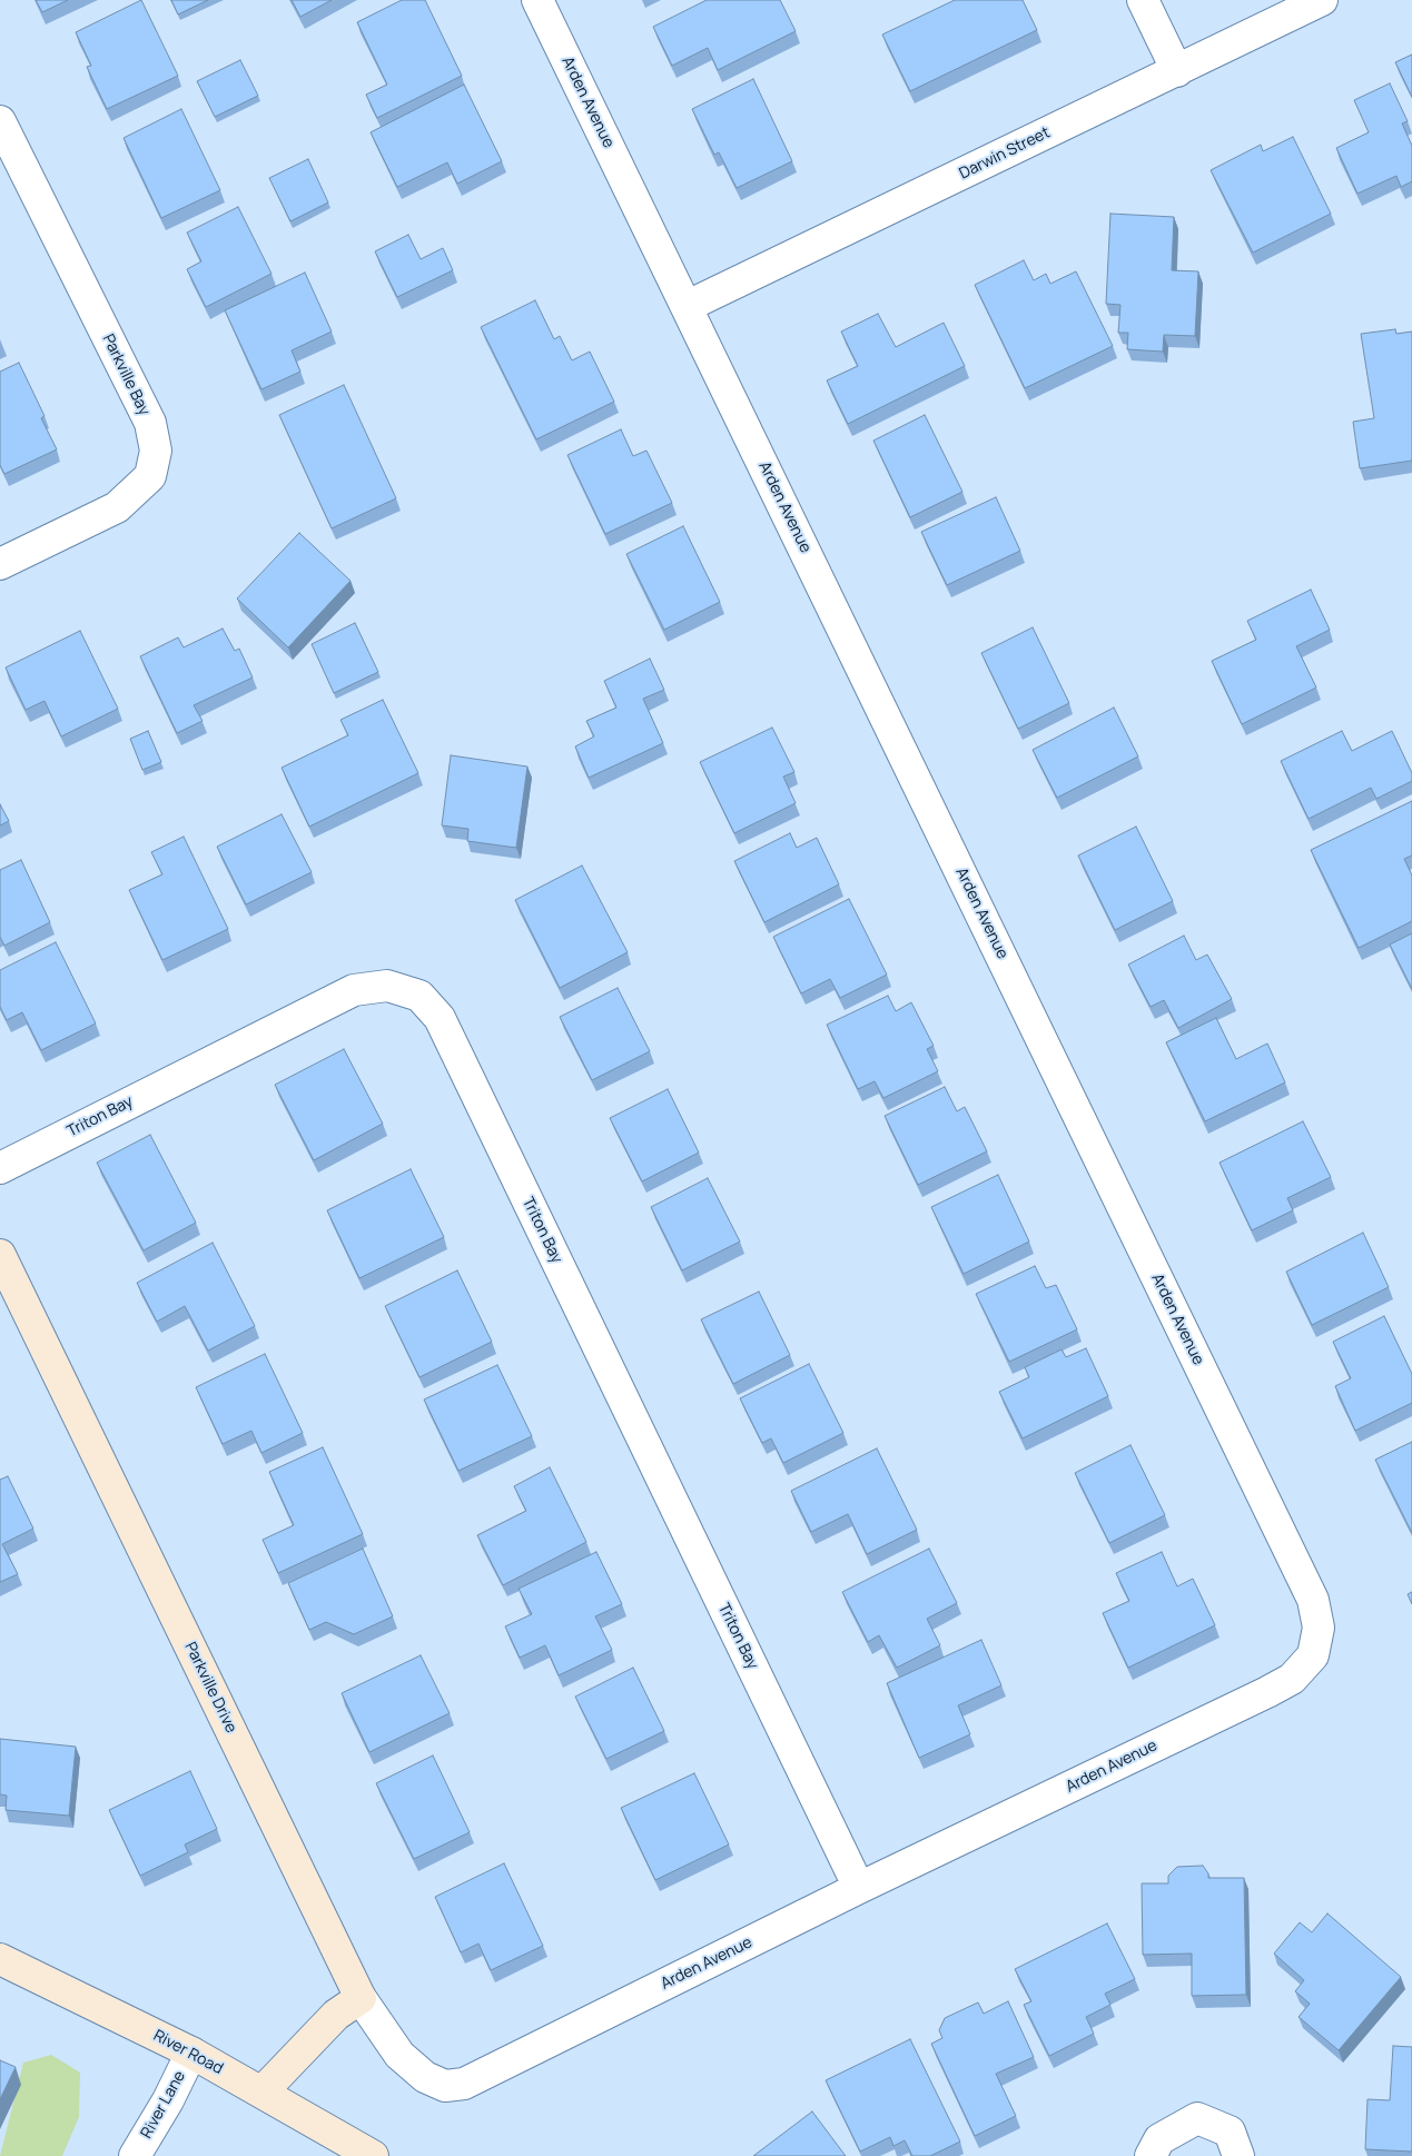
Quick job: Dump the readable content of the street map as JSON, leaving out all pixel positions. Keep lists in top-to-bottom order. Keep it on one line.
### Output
{"streets":{"street":["Arden Avenue","Darwin Street","Parkville Bay","Triton Bay","Parkville Drive","River Road","River Lane"]},"crossings":[["Arden Avenue","Darwin Street"],["Arden Avenue","Triton Bay"],["Arden Avenue","Parkville Drive"],["River Road","River Lane"]]}
